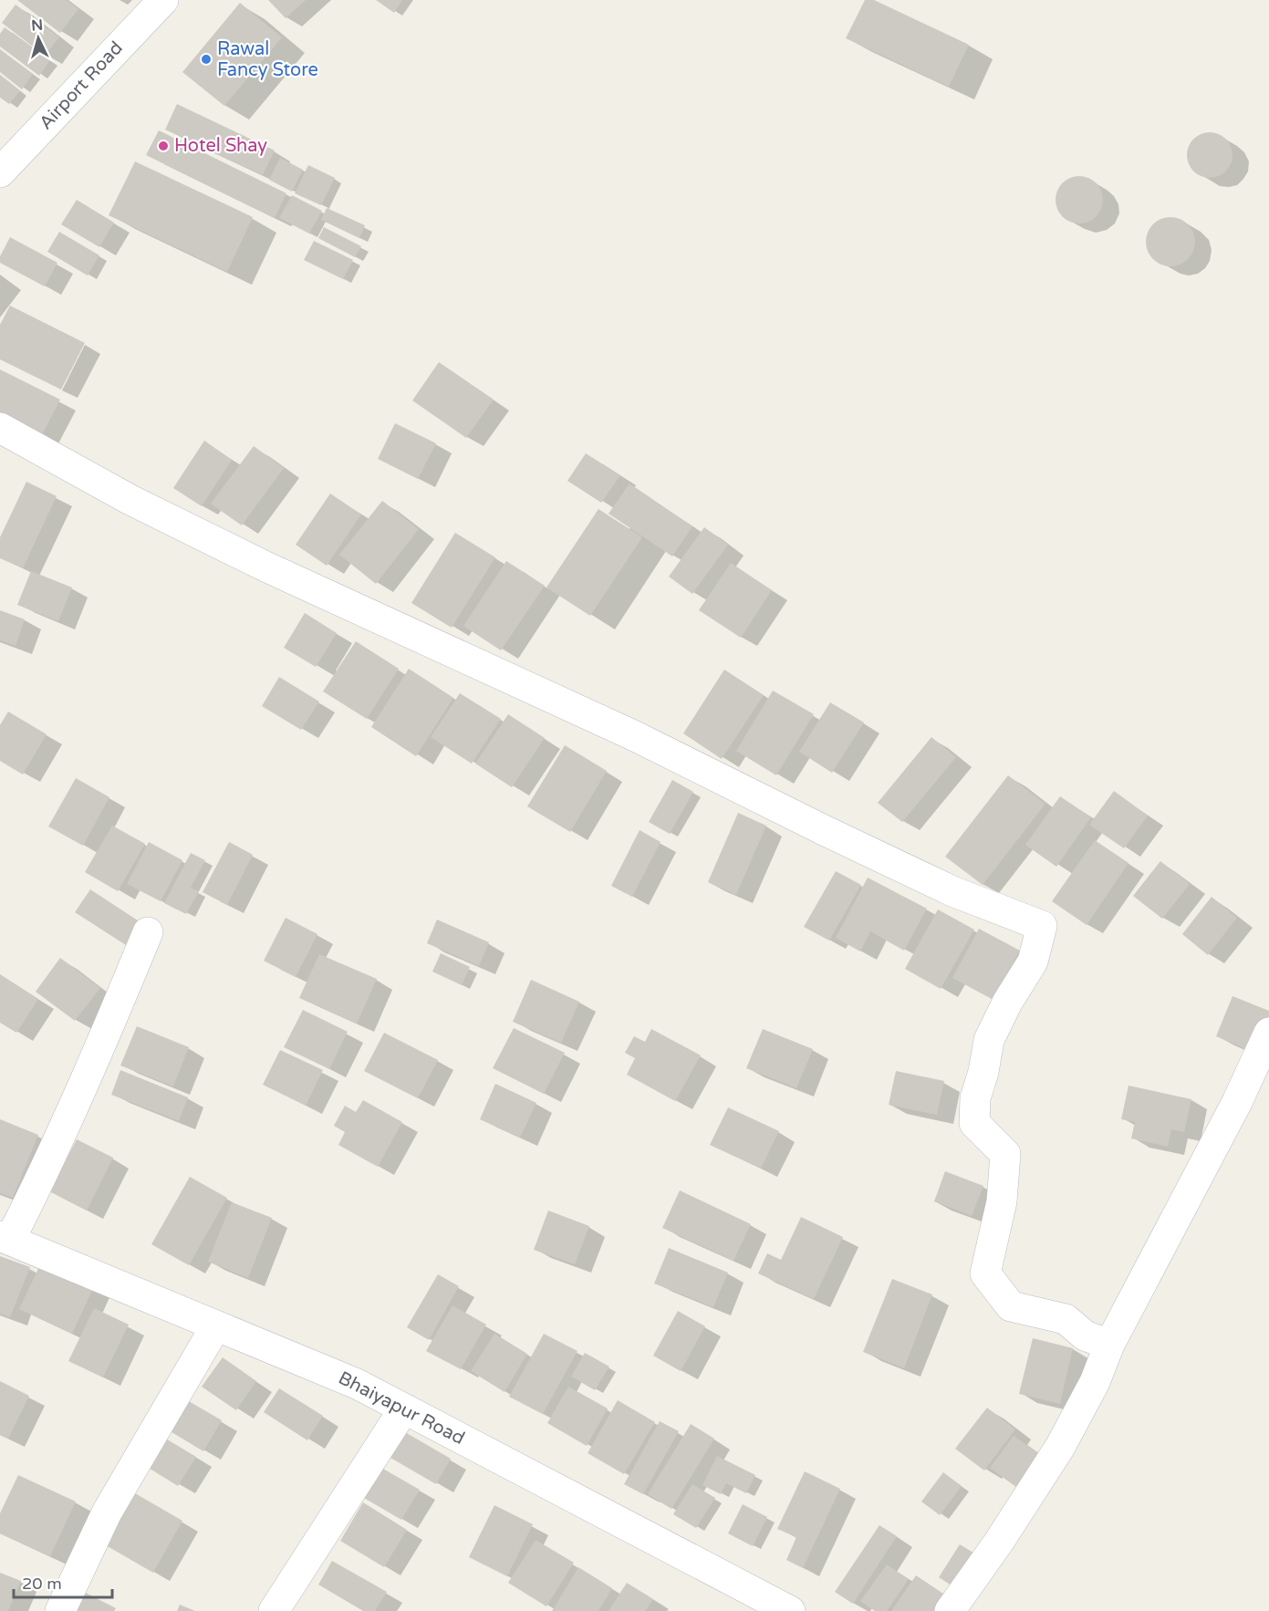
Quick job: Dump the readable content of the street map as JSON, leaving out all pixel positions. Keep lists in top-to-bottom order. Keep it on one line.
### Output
{"streets":{"street":["Airport Road","Bhaiyapur Road"]},"places":["Rawal Fancy Store","Hotel Shay"],"scale_bar":"20 m","north":"top"}
